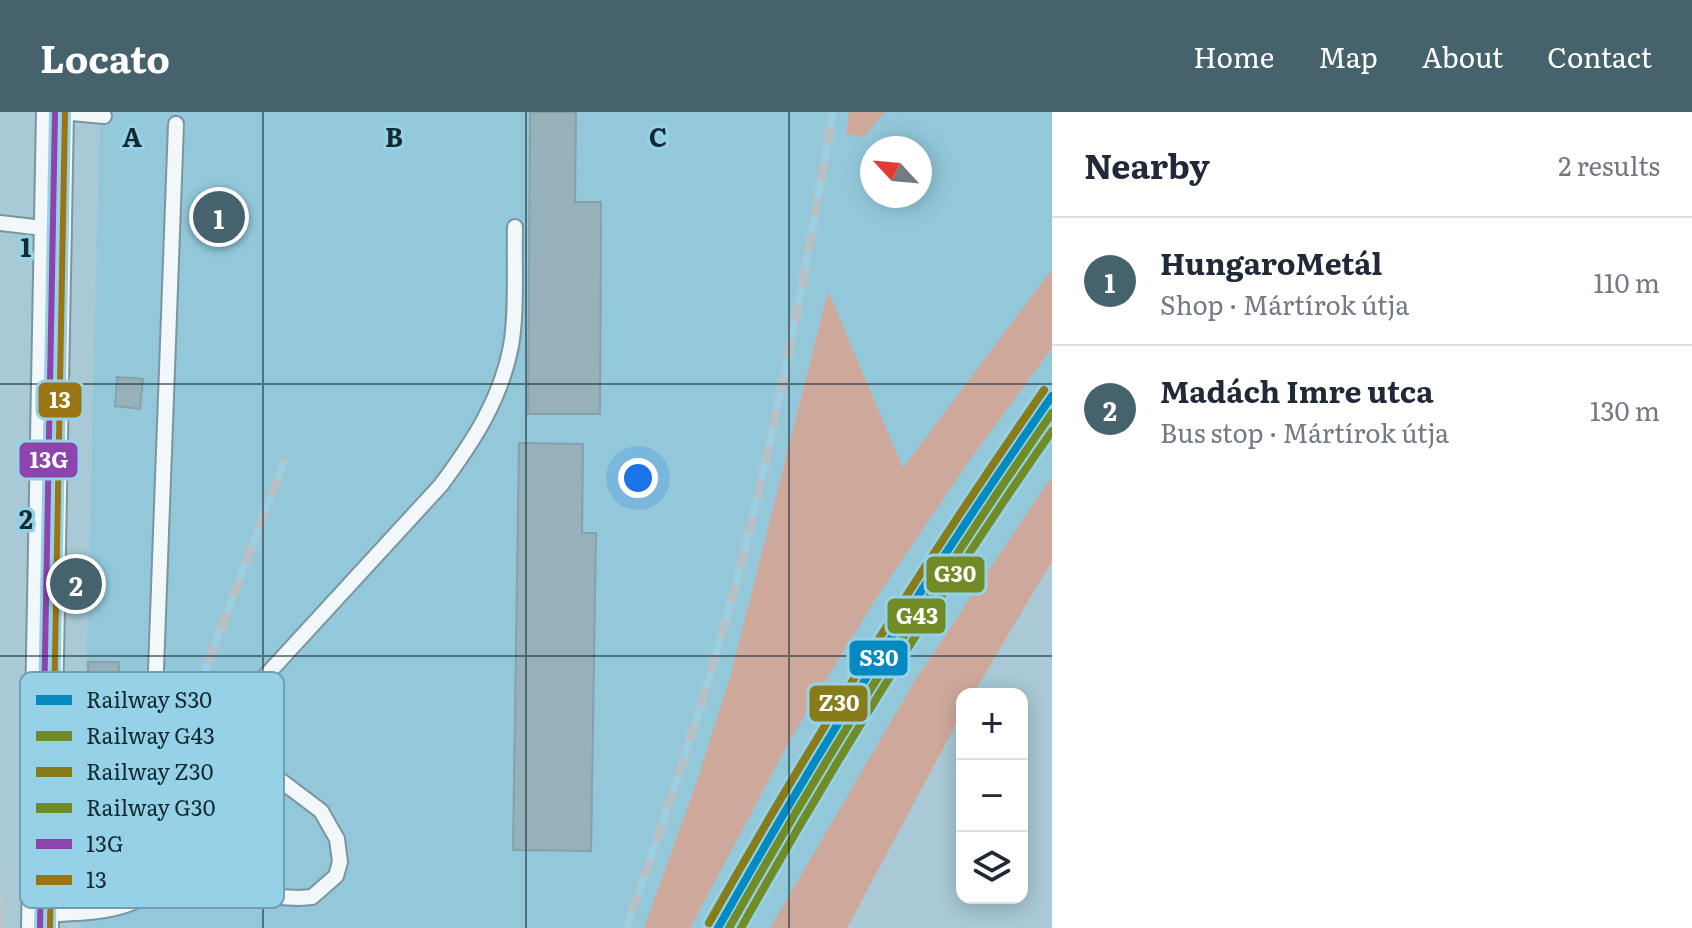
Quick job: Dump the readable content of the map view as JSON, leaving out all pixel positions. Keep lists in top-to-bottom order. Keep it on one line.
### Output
{"lines":["transit line 13G","transit line 13","rail line Z30","rail line S30","rail line G43","rail line G30"],"legend":["Railway S30","Railway G43","Railway Z30","Railway G30","13G","13"],"north":"top left","page":{"header":"Locato","nav":["Home","Map","About","Contact"],"heading":["Nearby","2 results"],"pins":["1","2"],"list":[{"mark":"1","name":"HungaroMetál","note":"Shop · Mártírok útja","value":"110 m"},{"mark":"2","name":"Madách Imre utca","note":"Bus stop · Mártírok útja","value":"130 m"}],"map_buttons":["+","−"]},"grid":{"columns":["A","B","C"],"rows":["1","2"]}}
